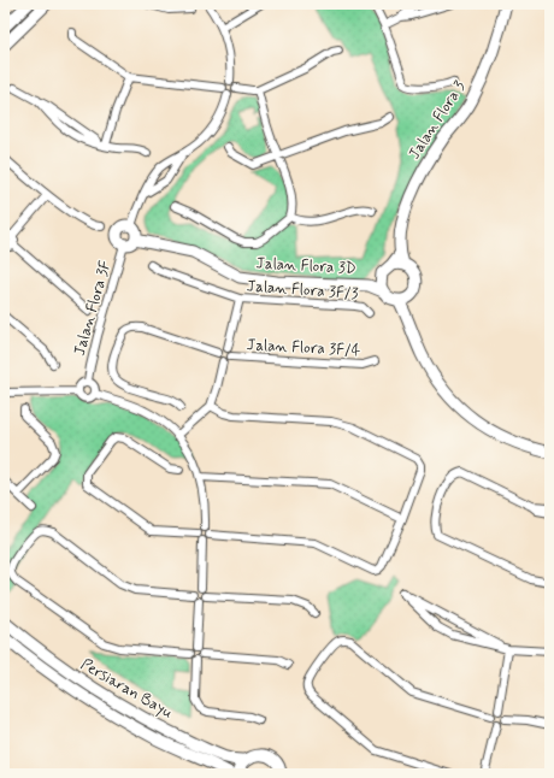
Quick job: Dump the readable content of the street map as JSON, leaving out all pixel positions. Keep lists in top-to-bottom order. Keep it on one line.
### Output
{"streets":{"street":["Jalan Flora 3","Jalan Flora 3D","Jalan Flora 3F/3","Jalan Flora 3F","Jalan Flora 3F/4","Persiaran Bayu"]},"crossings":[["Jalan Flora 3","Jalan Flora 3D"],["Jalan Flora 3D","Jalan Flora 3F"]]}
